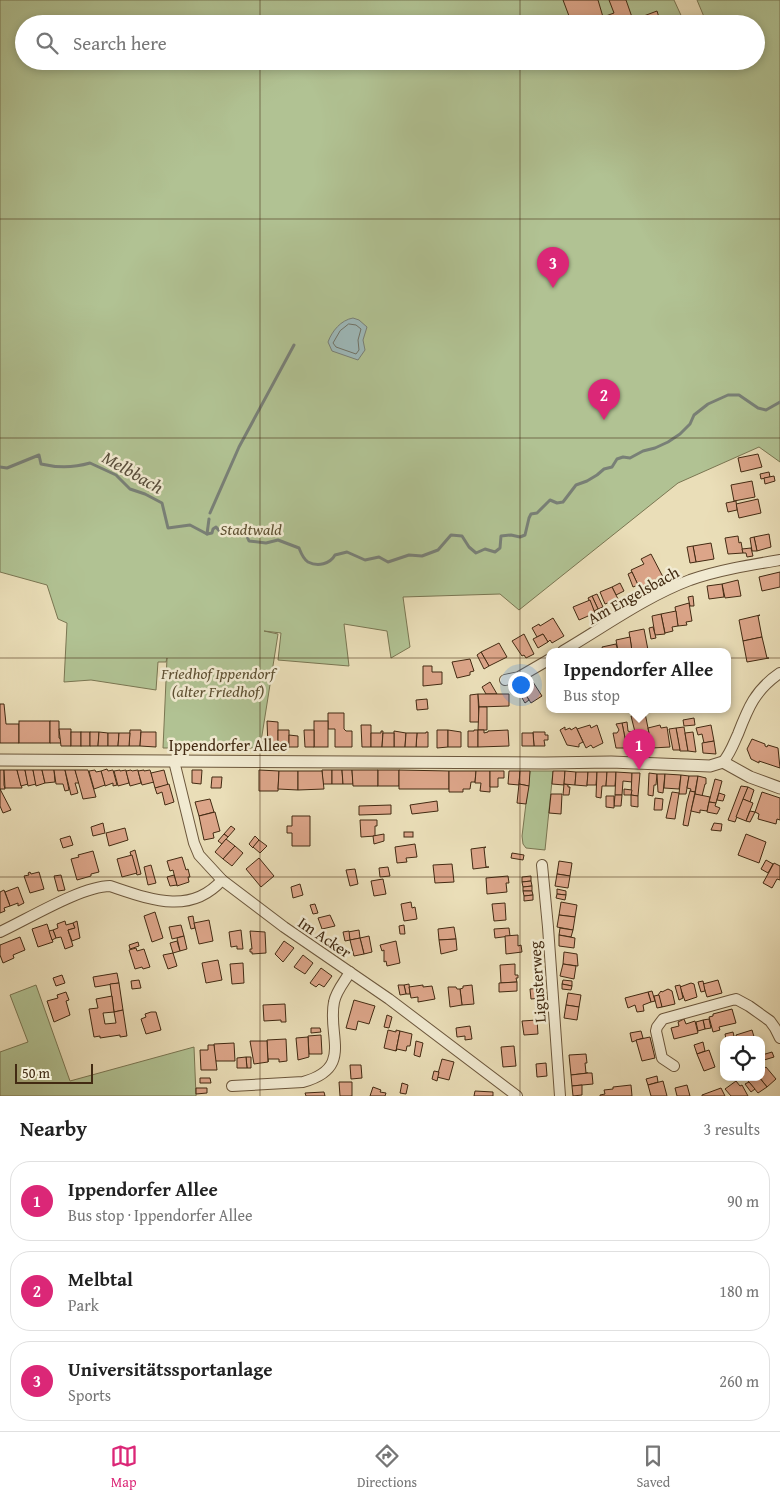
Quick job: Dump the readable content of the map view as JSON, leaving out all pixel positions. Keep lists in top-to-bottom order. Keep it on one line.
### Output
{"streets":{"street":["Am Engelsbach","Ippendorfer Allee","Im Acker","Ligusterweg"]},"crossings":[["Ippendorfer Allee","Im Acker"]],"water":["Melbbach"],"parks":["Stadtwald","Friedhof Ippendorf (alter Friedhof)"],"scale_bar":"50 m","page":{"search":"Search here","pins":["3","2","1"],"popup":["Ippendorfer Allee","Bus stop"],"scale":"50 m","heading":["Nearby","3 results"],"list":[{"mark":"1","name":"Ippendorfer Allee","note":"Bus stop · Ippendorfer Allee","value":"90 m"},{"mark":"2","name":"Melbtal","note":"Park","value":"180 m"},{"mark":"3","name":"Universitätssportanlage","note":"Sports","value":"260 m"}],"nav":["Map","Directions","Saved"]}}
